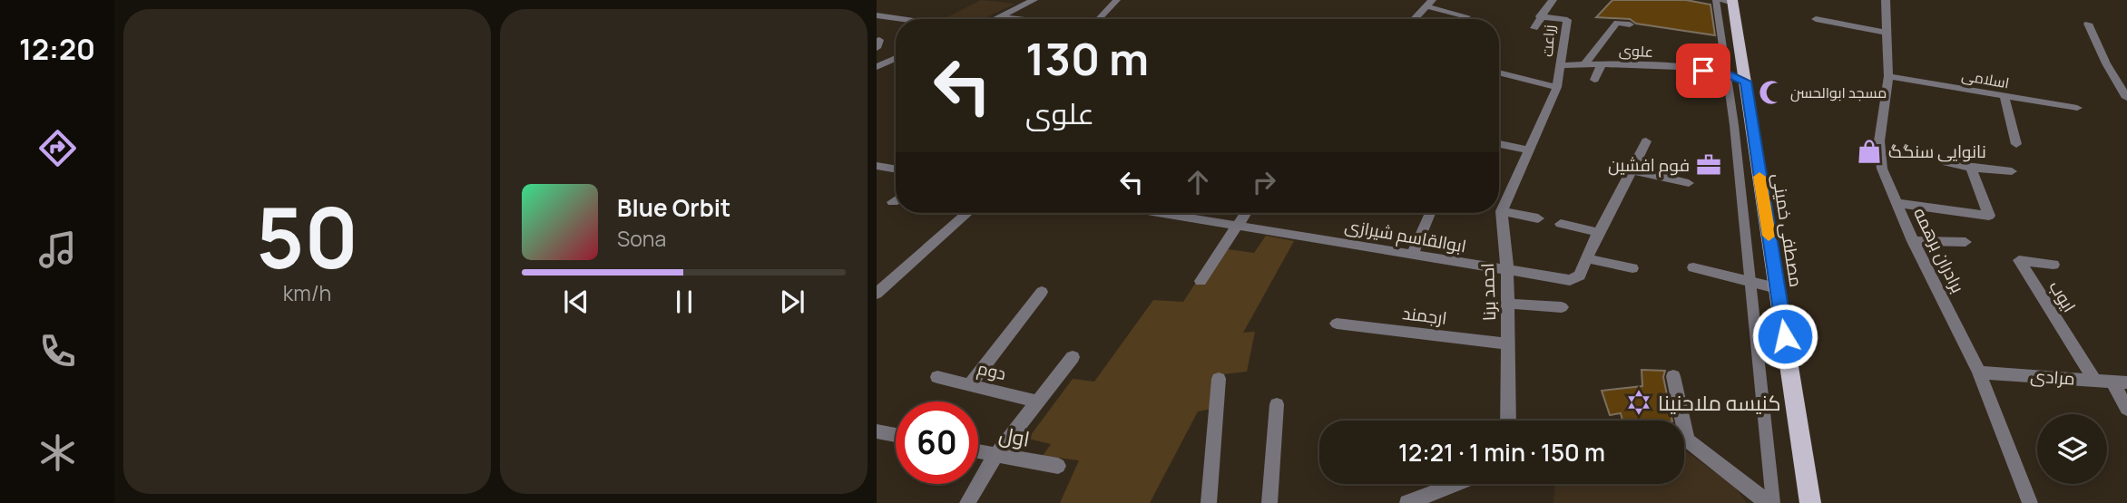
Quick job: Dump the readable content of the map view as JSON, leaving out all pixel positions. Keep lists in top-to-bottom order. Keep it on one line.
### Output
{"streets":{"main road":["مصطفی خمینی"],"street":["زراعت","علوی","اسلامی","ابوالقاسم شیرازی","برادران برهمه","احمد برنا","ایوب","ارجمند","دوم","مرادی","اول"]},"crossings":[["زراعت","علوی"],["زراعت","احمد برنا"],["علوی","مصطفی خمینی"],["اسلامی","برادران برهمه"],["ابوالقاسم شیرازی","احمد برنا"],["برادران برهمه","مرادی"],["احمد برنا","ارجمند"],["ایوب","مرادی"]],"places":{"mosque":["مسجد ابوالحسن"],"shop":["نانوایی سنگگ"],"office":["فوم افشین"],"synagogue":["کنیسه ملاحنینا"]},"page":{"tabs":"12:20","tile":["50","km/h"],"turn":["130 m","علوی"],"song":["Blue Orbit","Sona"],"limit":"60","trip":"12:21 · 1 min · 150 m"}}
